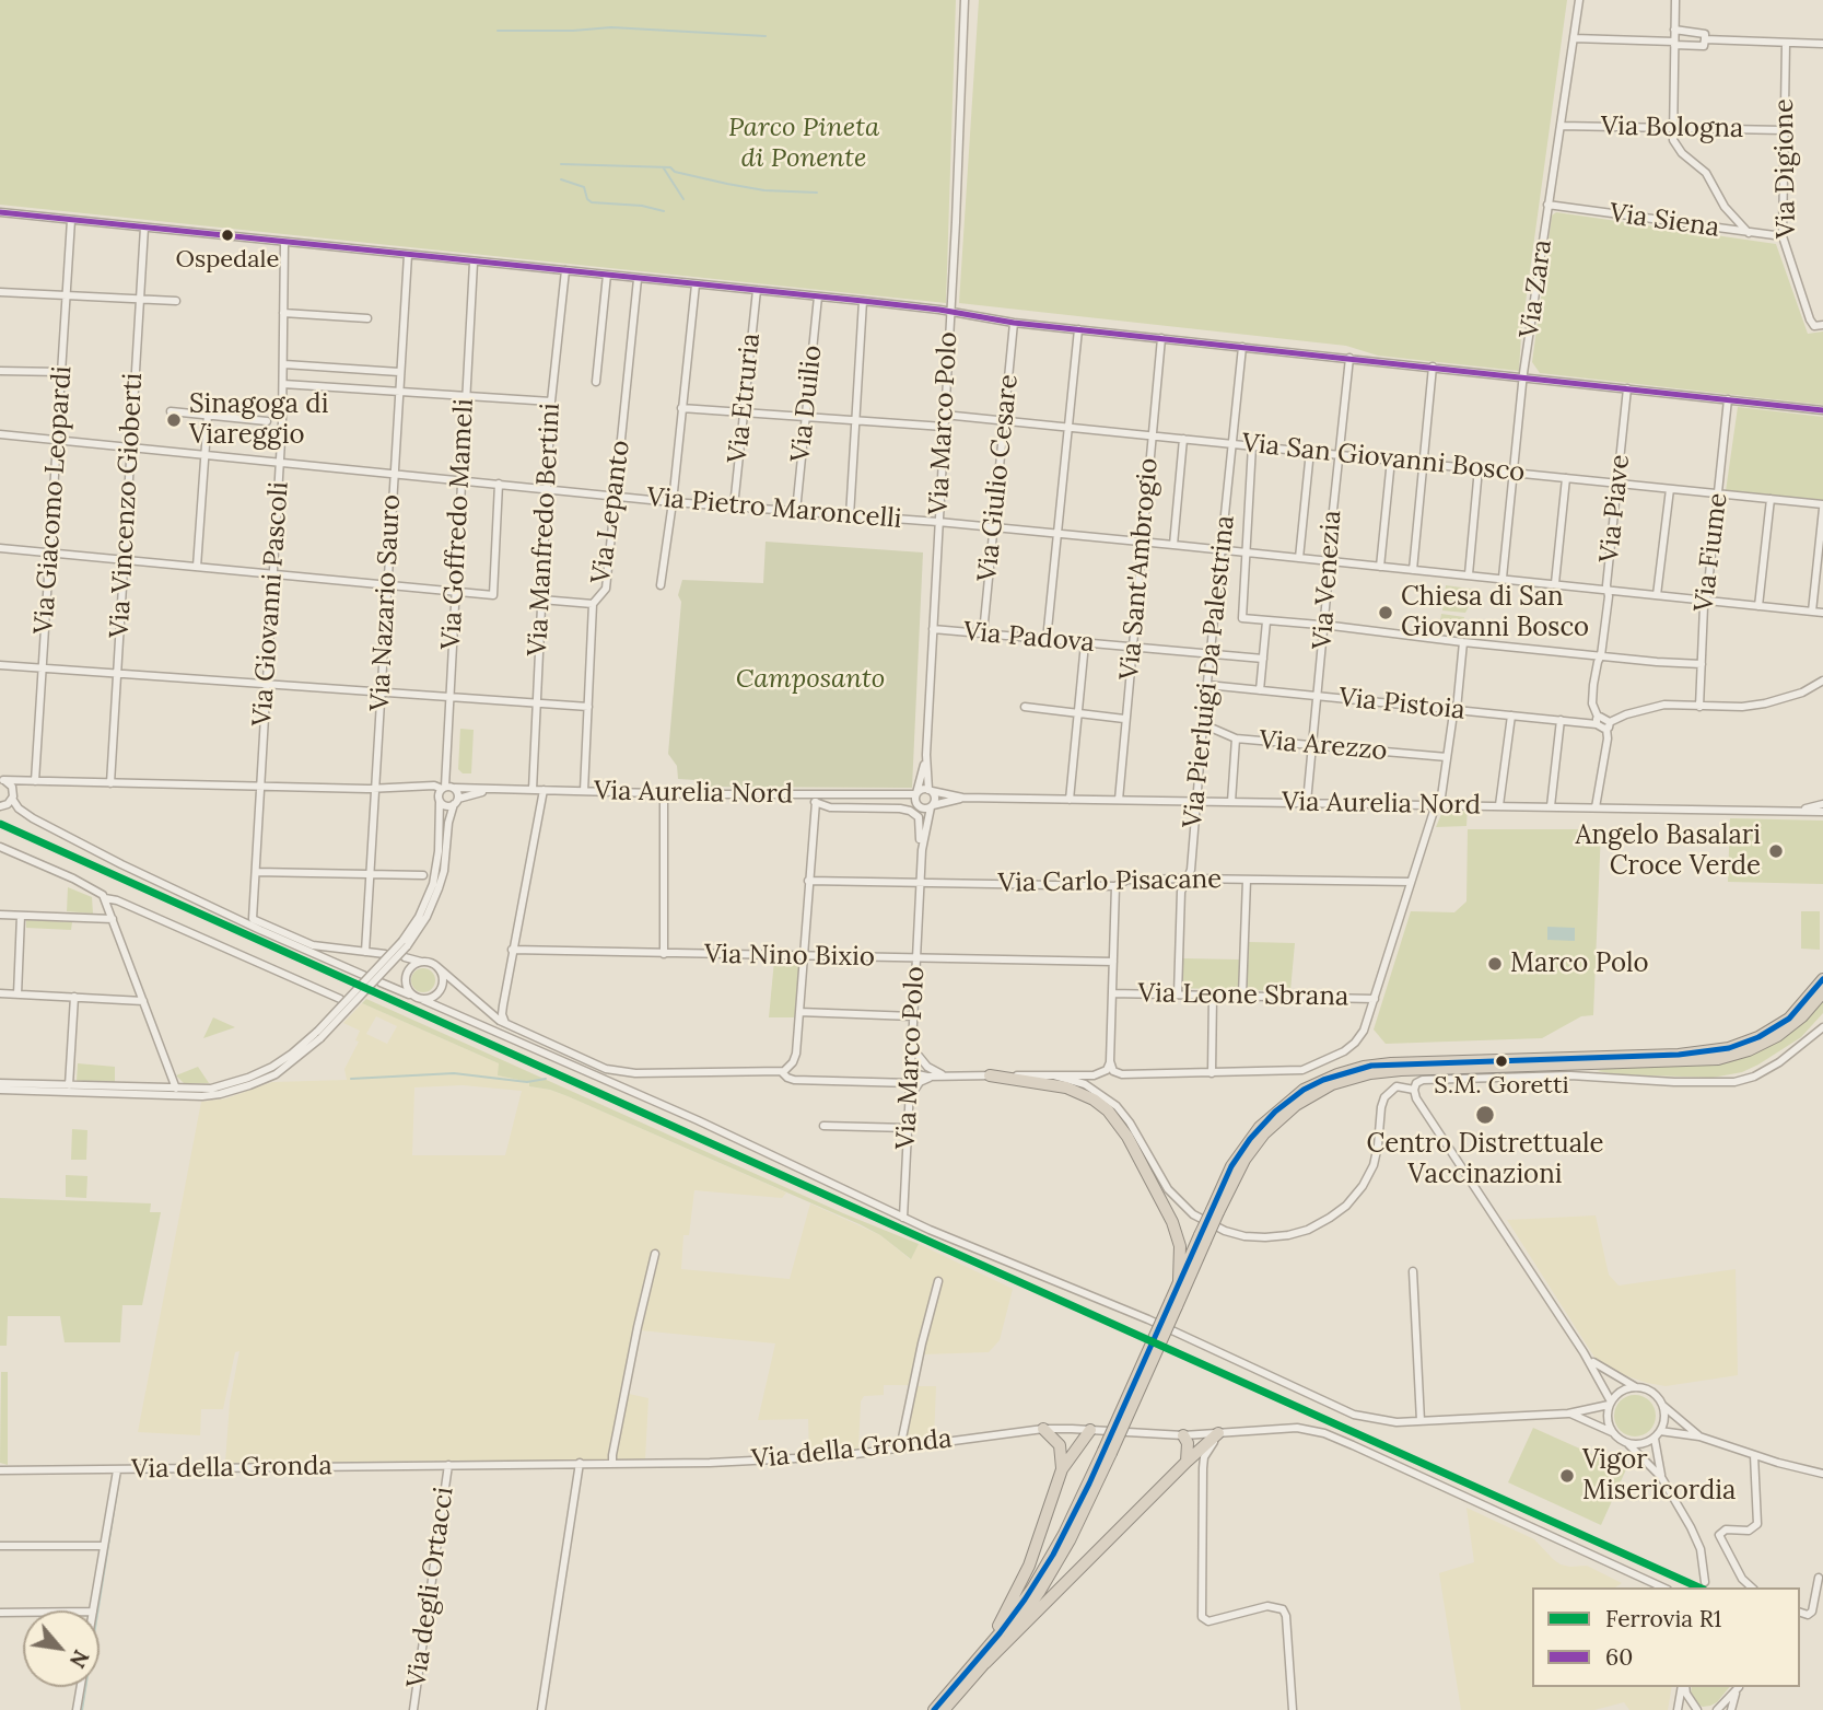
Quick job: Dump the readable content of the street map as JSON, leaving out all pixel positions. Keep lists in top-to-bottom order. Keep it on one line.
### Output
{"streets":{"street":["Via Bologna","Via Digione","Via Siena","Via Zara","Via Etruria","Via Duilio","Via Marco Polo","Via San Giovanni Bosco","Via Giulio Cesare","Via Giacomo Leopardi","Via Vincenzo Gioberti","Via Pietro Maroncelli","Via Piave","Via Lepanto","Via Goffredo Mameli","Via Manfredo Bertini","Via Fiume","Via Sant'Ambrogio","Via Venezia","Via Nazario Sauro","Via Giovanni Pascoli","Via Padova","Via Pierluigi Da Palestrina","Via Pistoia","Via Arezzo","Via Aurelia Nord","Via Carlo Pisacane","Via Nino Bixio","Via Leone Sbrana","Via della Gronda","Via degli Ortacci"]},"crossings":[["Via Bologna","Via Digione"],["Via Bologna","Via Zara"],["Via Digione","Via Siena"],["Via Siena","Via Zara"],["Via Zara","Via San Giovanni Bosco"],["Via Zara","Via Pietro Maroncelli"],["Via Etruria","Via Pietro Maroncelli"],["Via Duilio","Via Pietro Maroncelli"],["Via Marco Polo","Via San Giovanni Bosco"],["Via Marco Polo","Via Pietro Maroncelli"],["Via Marco Polo","Via Padova"],["Via Marco Polo","Via Aurelia Nord"],["Via Marco Polo","Via Carlo Pisacane"],["Via Marco Polo","Via Nino Bixio"],["Via San Giovanni Bosco","Via Giulio Cesare"],["Via San Giovanni Bosco","Via Piave"],["Via San Giovanni Bosco","Via Fiume"],["Via San Giovanni Bosco","Via Sant'Ambrogio"],["Via San Giovanni Bosco","Via Venezia"],["Via San Giovanni Bosco","Via Pierluigi Da Palestrina"],["Via Giulio Cesare","Via Pietro Maroncelli"],["Via Giulio Cesare","Via Padova"],["Via Giacomo Leopardi","Via Pietro Maroncelli"],["Via Vincenzo Gioberti","Via Pietro Maroncelli"],["Via Pietro Maroncelli","Via Piave"],["Via Pietro Maroncelli","Via Lepanto"],["Via Pietro Maroncelli","Via Goffredo Mameli"],["Via Pietro Maroncelli","Via Manfredo Bertini"],["Via Pietro Maroncelli","Via Fiume"],["Via Pietro Maroncelli","Via Sant'Ambrogio"],["Via Pietro Maroncelli","Via Venezia"],["Via Pietro Maroncelli","Via Nazario Sauro"],["Via Pietro Maroncelli","Via Giovanni Pascoli"],["Via Pietro Maroncelli","Via Pierluigi Da Palestrina"],["Via Piave","Via Pistoia"],["Via Lepanto","Via Aurelia Nord"],["Via Goffredo Mameli","Via Aurelia Nord"],["Via Manfredo Bertini","Via Aurelia Nord"],["Via Sant'Ambrogio","Via Padova"],["Via Sant'Ambrogio","Via Aurelia Nord"],["Via Venezia","Via Pistoia"],["Via Venezia","Via Arezzo"],["Via Venezia","Via Aurelia Nord"],["Via Nazario Sauro","Via Giovanni Pascoli"],["Via Padova","Via Pierluigi Da Palestrina"],["Via Pierluigi Da Palestrina","Via Pistoia"],["Via Pierluigi Da Palestrina","Via Arezzo"],["Via Pierluigi Da Palestrina","Via Aurelia Nord"],["Via Pierluigi Da Palestrina","Via Carlo Pisacane"],["Via Pierluigi Da Palestrina","Via Leone Sbrana"],["Via della Gronda","Via degli Ortacci"]],"parks":["Parco Pineta di Ponente","Camposanto"],"places":["Ospedale","Sinagoga di Viareggio","Chiesa di San Giovanni Bosco","Angelo Basalari Croce Verde","Marco Polo","S.M. Goretti","Centro Distrettuale Vaccinazioni","Vigor Misericordia"],"lines":["transit line 60","rail line R1"],"legend":["Ferrovia R1","60"],"north":"bottom right"}
